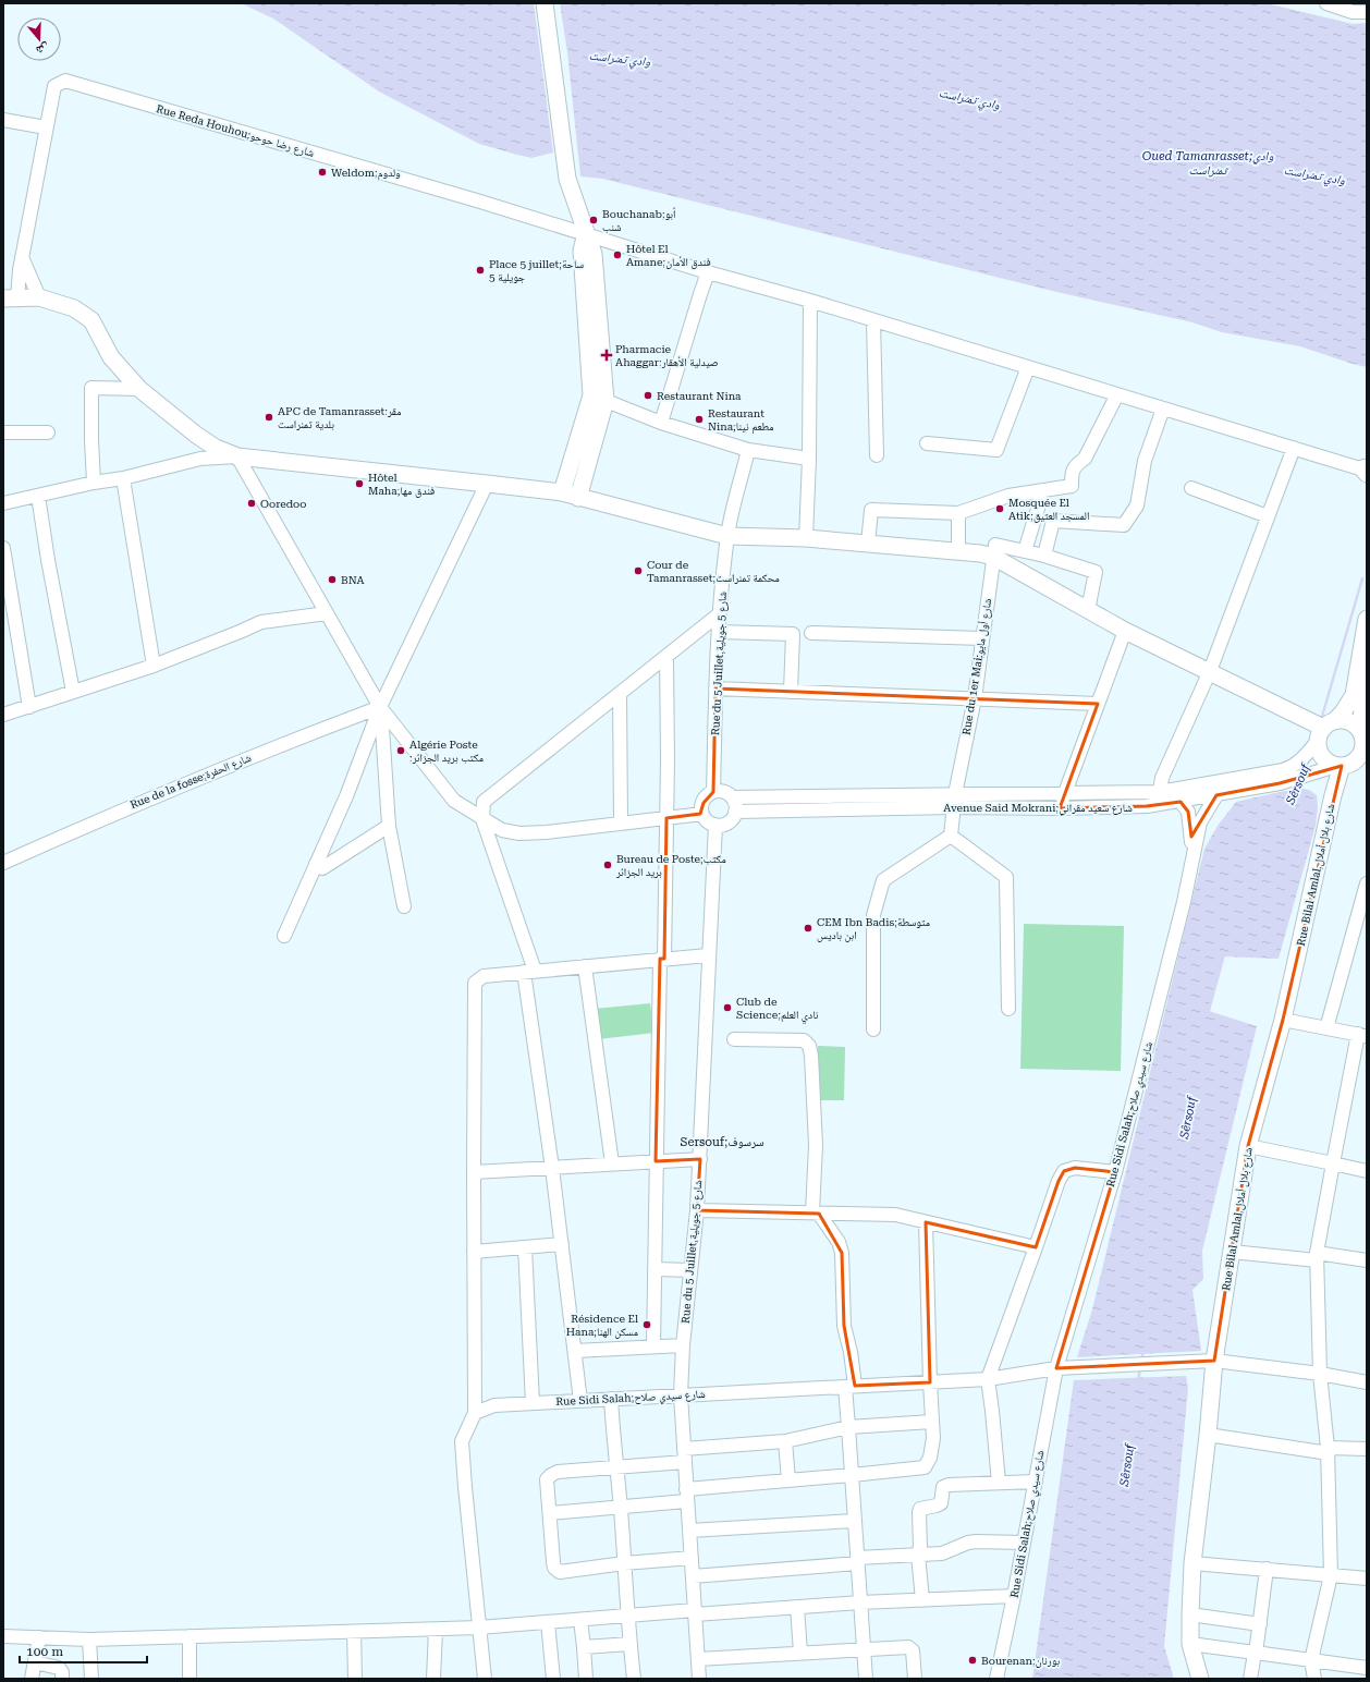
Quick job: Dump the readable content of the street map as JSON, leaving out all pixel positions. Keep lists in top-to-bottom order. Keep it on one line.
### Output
{"streets":{"main road":["Rue Bilal Amlal,شارع بلال أملال"],"street":["Rue Reda Houhou;شارع رضا حوحو","Rue du 5 Juillet,شارع 5 جويلية","Rue du 1er Mai;شارع أول مايو","Rue de la fosse;شارع الحفرة","Avenue Said Mokrani;شارع سعيد مقراني","Rue Sidi Salah;شارع سيدي صلاح"]},"crossings":[["Rue du 5 Juillet,شارع 5 جويلية","Avenue Said Mokrani;شارع سعيد مقراني"],["Rue du 5 Juillet,شارع 5 جويلية","Rue Sidi Salah;شارع سيدي صلاح"],["Rue du 1er Mai;شارع أول مايو","Avenue Said Mokrani;شارع سعيد مقراني"],["Avenue Said Mokrani;شارع سعيد مقراني","Rue Bilal Amlal,شارع بلال أملال"],["Avenue Said Mokrani;شارع سعيد مقراني","Rue Sidi Salah;شارع سيدي صلاح"]],"districts":["Sersouf;سرسوف"],"water":["وادي تمنراست","Oued Tamanrasset;وادي تمنراست","Sêrsouf"],"places":{"other":["Weldom;ولدوم","Bouchanab;أبو شنب","Hôtel El Amane;فندق الأمان","Place 5 juillet;ساحة 5 جويلية","Restaurant Nina","APC de Tamanrasset;مقر بلدية تمنراست","Restaurant Nina;مطعم نينا","Hôtel Maha;فندق مها","Ooredoo","Mosquée El Atik;المسجد العتيق","Cour de Tamanrasset;محكمة تمنراست","BNA","Algérie Poste ;مكتب بريد الجزائر","Bureau de Poste;مكتب بريد الجزائر","CEM Ibn Badis;متوسطة ابن باديس","Club de Science;نادي العلم","Résidence El Hana;مسكن الهنا","Bourenan;بورنان"],"health":["Pharmacie Ahaggar;صيدلية الأهقار"]},"scale_bar":"100 m","north":"bottom"}
